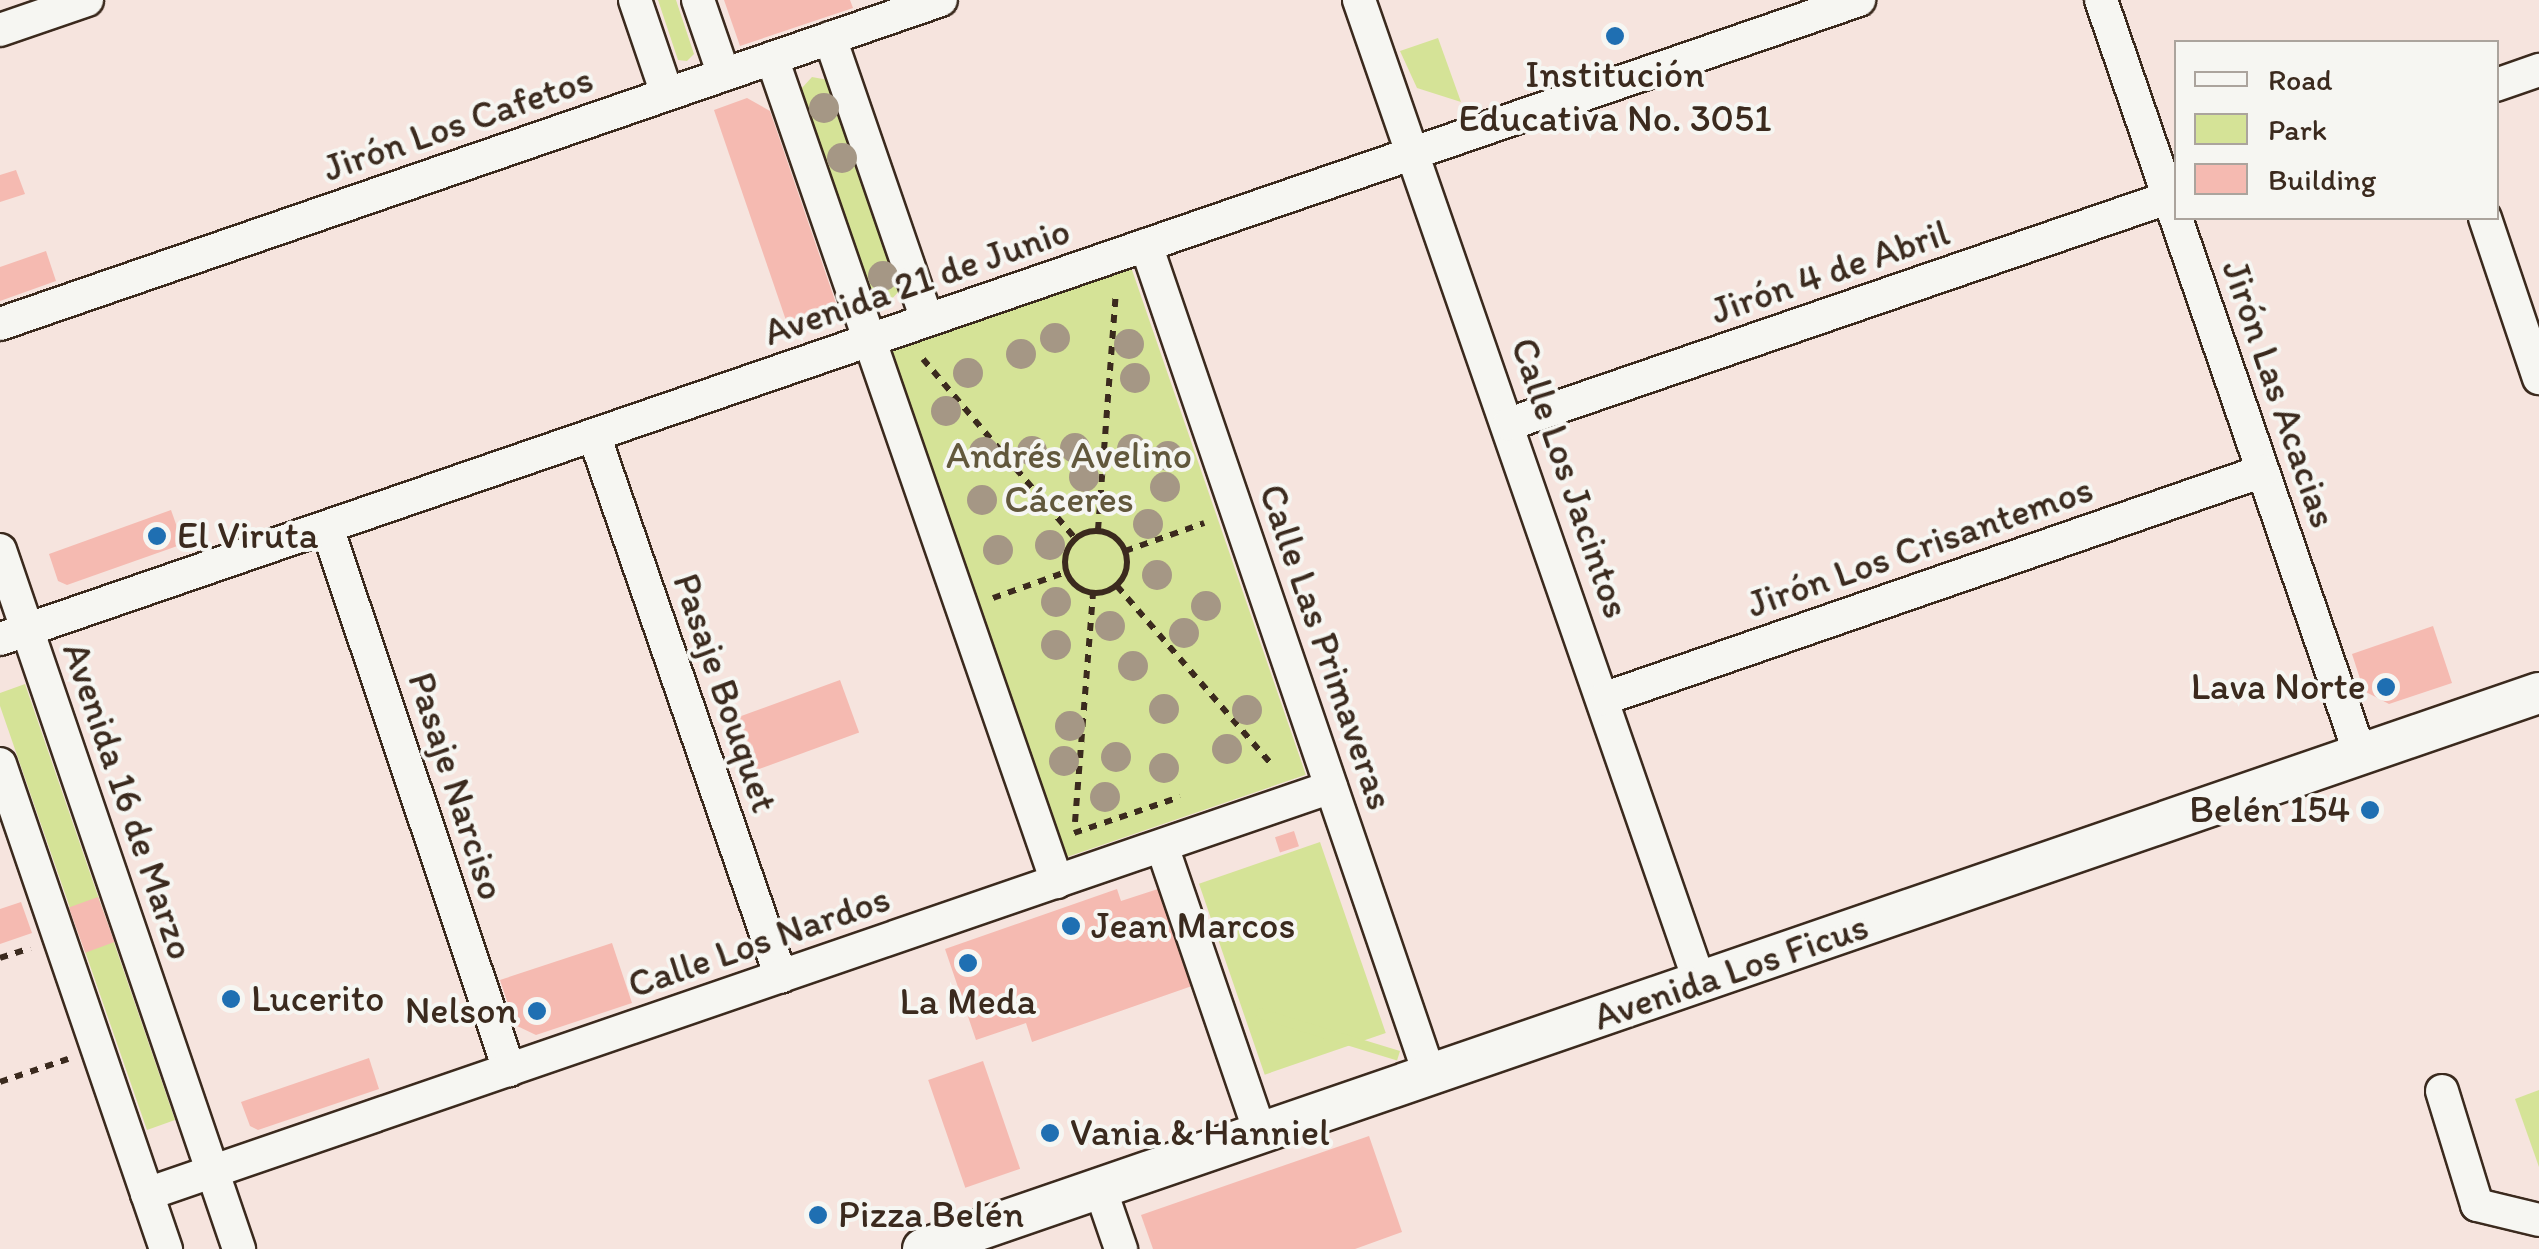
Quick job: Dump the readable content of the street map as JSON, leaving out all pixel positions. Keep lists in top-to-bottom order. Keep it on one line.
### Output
{"streets":{"street":["Jirón Los Cafetos","Jirón 4 de Abril","Avenida 21 de Junio","Jirón Las Acacias","Calle Los Jacintos","Jirón Los Crisantemos","Calle Las Primaveras","Pasaje Bouquet","Pasaje Narciso","Avenida 16 de Marzo","Calle Los Nardos","Avenida Los Ficus"]},"crossings":[["Jirón 4 de Abril","Jirón Las Acacias"],["Jirón 4 de Abril","Calle Los Jacintos"],["Avenida 21 de Junio","Calle Los Jacintos"],["Avenida 21 de Junio","Calle Las Primaveras"],["Avenida 21 de Junio","Pasaje Bouquet"],["Avenida 21 de Junio","Pasaje Narciso"],["Avenida 21 de Junio","Avenida 16 de Marzo"],["Jirón Las Acacias","Jirón Los Crisantemos"],["Jirón Las Acacias","Avenida Los Ficus"],["Calle Los Jacintos","Jirón Los Crisantemos"],["Calle Los Jacintos","Avenida Los Ficus"],["Calle Las Primaveras","Calle Los Nardos"],["Calle Las Primaveras","Avenida Los Ficus"],["Pasaje Bouquet","Calle Los Nardos"],["Pasaje Narciso","Calle Los Nardos"],["Avenida 16 de Marzo","Calle Los Nardos"]],"parks":["Andrés Avelino Cáceres"],"places":["Institución Educativa No. 3051","El Viruta","Lava Norte","Belén 154","Jean Marcos","La Meda","Lucerito","Nelson","Vania & Hanniel","Pizza Belén"],"legend":["Road","Park","Building"]}
